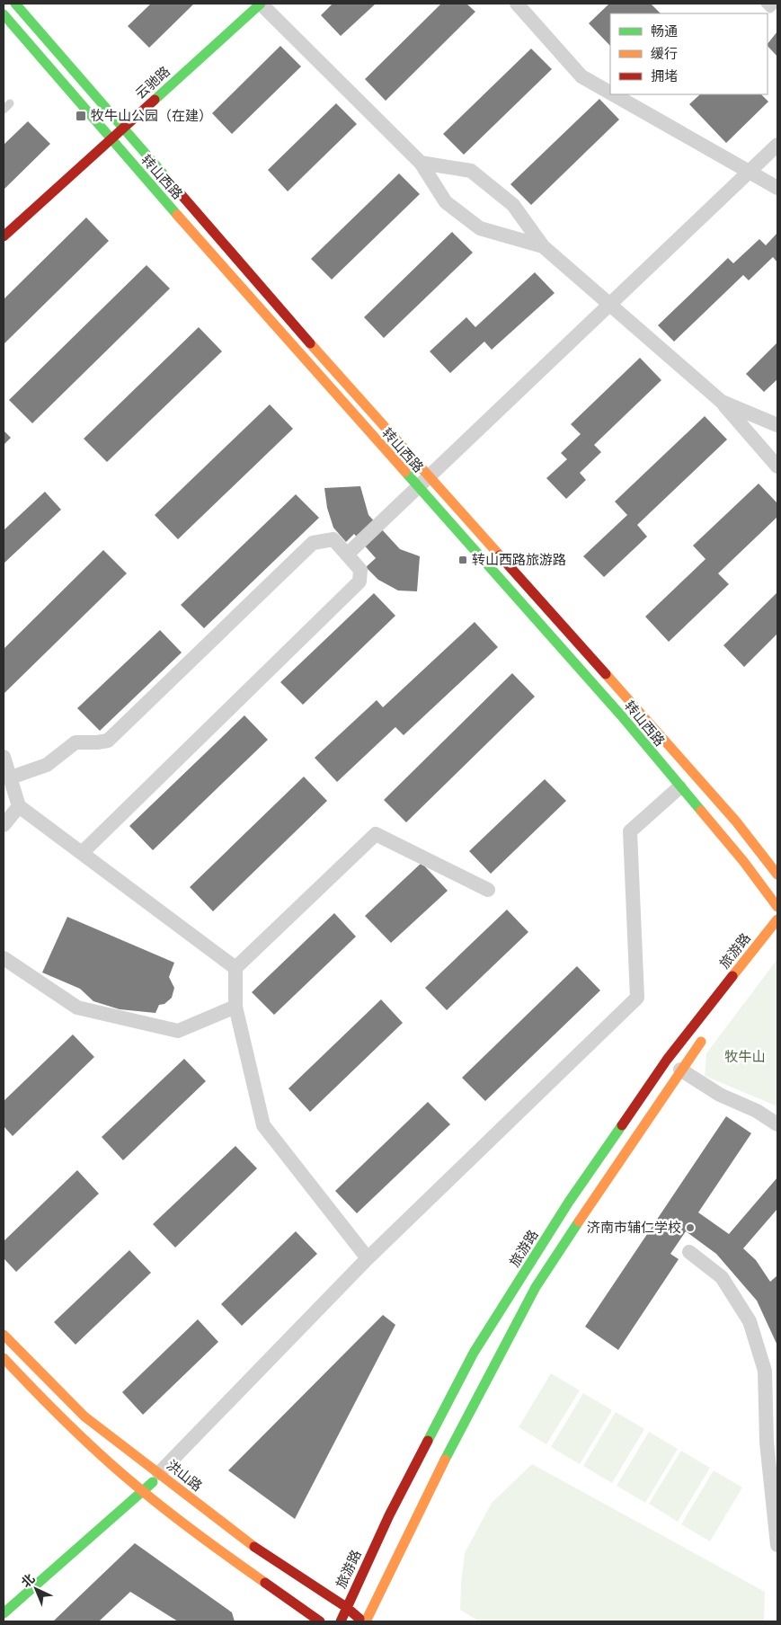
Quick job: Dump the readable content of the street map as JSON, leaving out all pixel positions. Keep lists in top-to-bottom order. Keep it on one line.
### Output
{"streets":{"main road":["云驰路","转山西路","旅游路","洪山路"]},"crossings":[["云驰路","转山西路"],["旅游路","洪山路"]],"parks":["牧牛山"],"places":{"transit":["牧牛山公园（在建）","转山西路旅游路"],"other":["济南市辅仁学校"]},"legend":["畅通","缓行","拥堵"],"north":"top left"}
